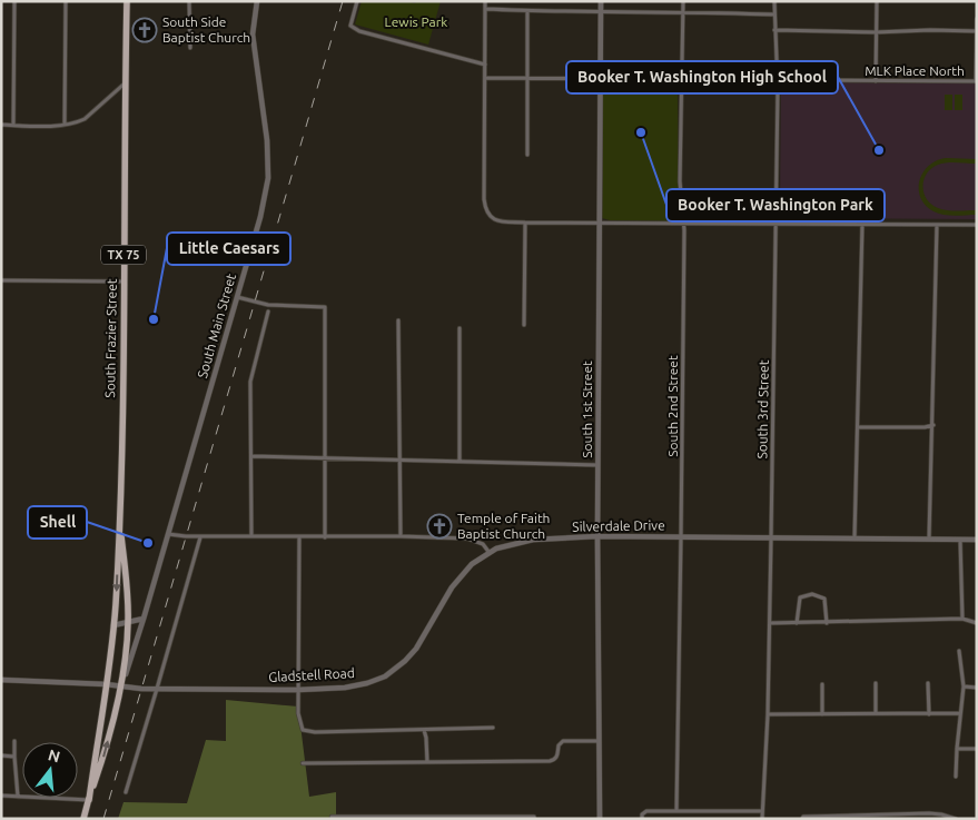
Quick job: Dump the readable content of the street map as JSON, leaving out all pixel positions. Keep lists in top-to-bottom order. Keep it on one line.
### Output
{"streets":{"main road":["TX 75","South Frazier Street"],"street":["MLK Place North","South Main Street","South 2nd Street","South 1st Street","South 3rd Street","Silverdale Drive","Gladstell Road"]},"crossings":[["MLK Place North","South 2nd Street"],["MLK Place North","South 1st Street"],["MLK Place North","South 3rd Street"],["South Main Street","South Frazier Street"],["South Main Street","Gladstell Road"],["South Frazier Street","Gladstell Road"],["South 2nd Street","Silverdale Drive"],["South 1st Street","Silverdale Drive"],["South 3rd Street","Silverdale Drive"],["Silverdale Drive","Gladstell Road"]],"parks":["Lewis Park"],"places":{"church":["South Side Baptist Church","Temple of Faith Baptist Church"],"other":["Booker T. Washington Park","Booker T. Washington High School","Little Caesars","Shell"]},"north":"top"}
